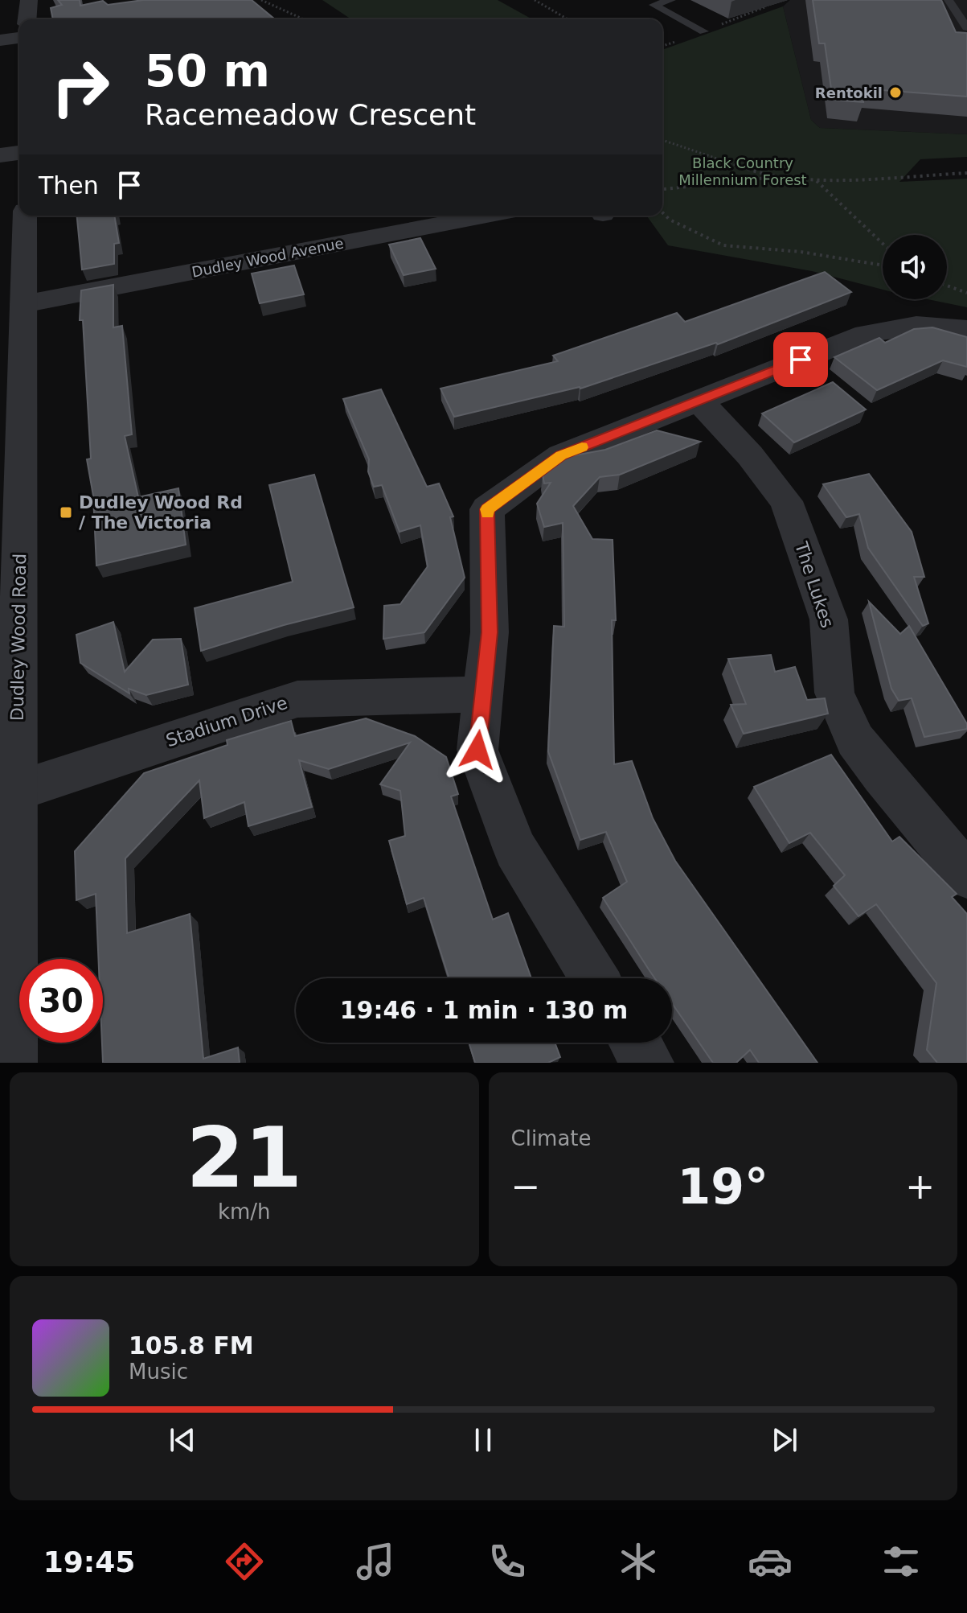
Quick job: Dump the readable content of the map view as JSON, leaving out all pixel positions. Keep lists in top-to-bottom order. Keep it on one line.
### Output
{"streets":{"street":["Dudley Wood Avenue","The Lukes","Dudley Wood Road","Stadium Drive"]},"crossings":[["Dudley Wood Avenue","Dudley Wood Road"],["Dudley Wood Road","Stadium Drive"]],"parks":["Black Country Millennium Forest"],"places":{"other":["Rentokil"],"transit":["Dudley Wood Rd / The Victoria"]},"page":{"turn":["50 m","Racemeadow Crescent"],"then":"Then","limit":"30","trip":"19:46 · 1 min · 130 m","tile":[["21","km/h"],"Climate"],"heat":["−","19°","+"],"song":["105.8 FM","Music"],"tabs":"19:45"}}
